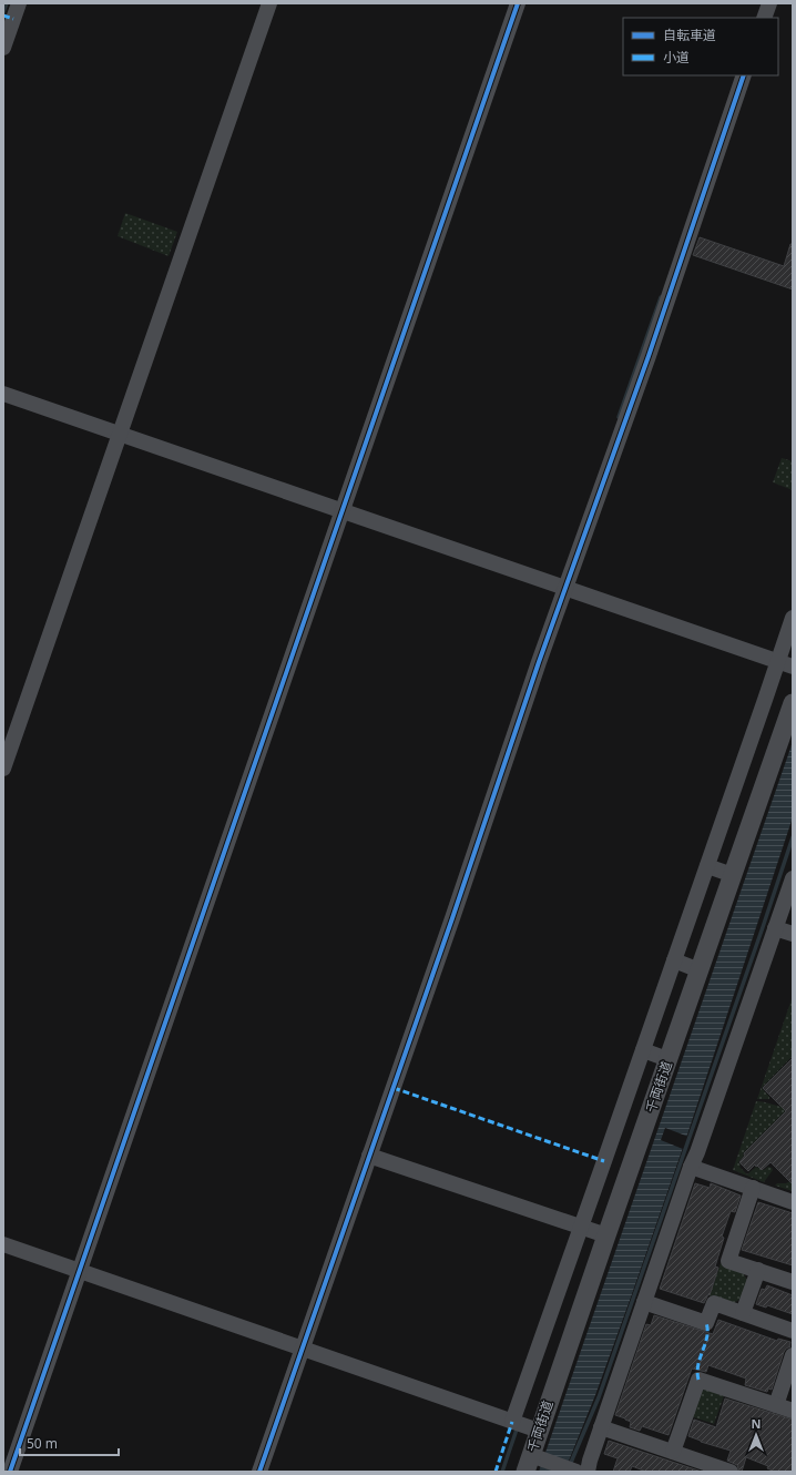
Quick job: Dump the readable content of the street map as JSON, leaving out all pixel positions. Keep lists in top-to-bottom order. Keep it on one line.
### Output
{"streets":{"street":["千両街道"]},"legend":["自転車道","小道"],"scale_bar":"50 m","north":"top"}
